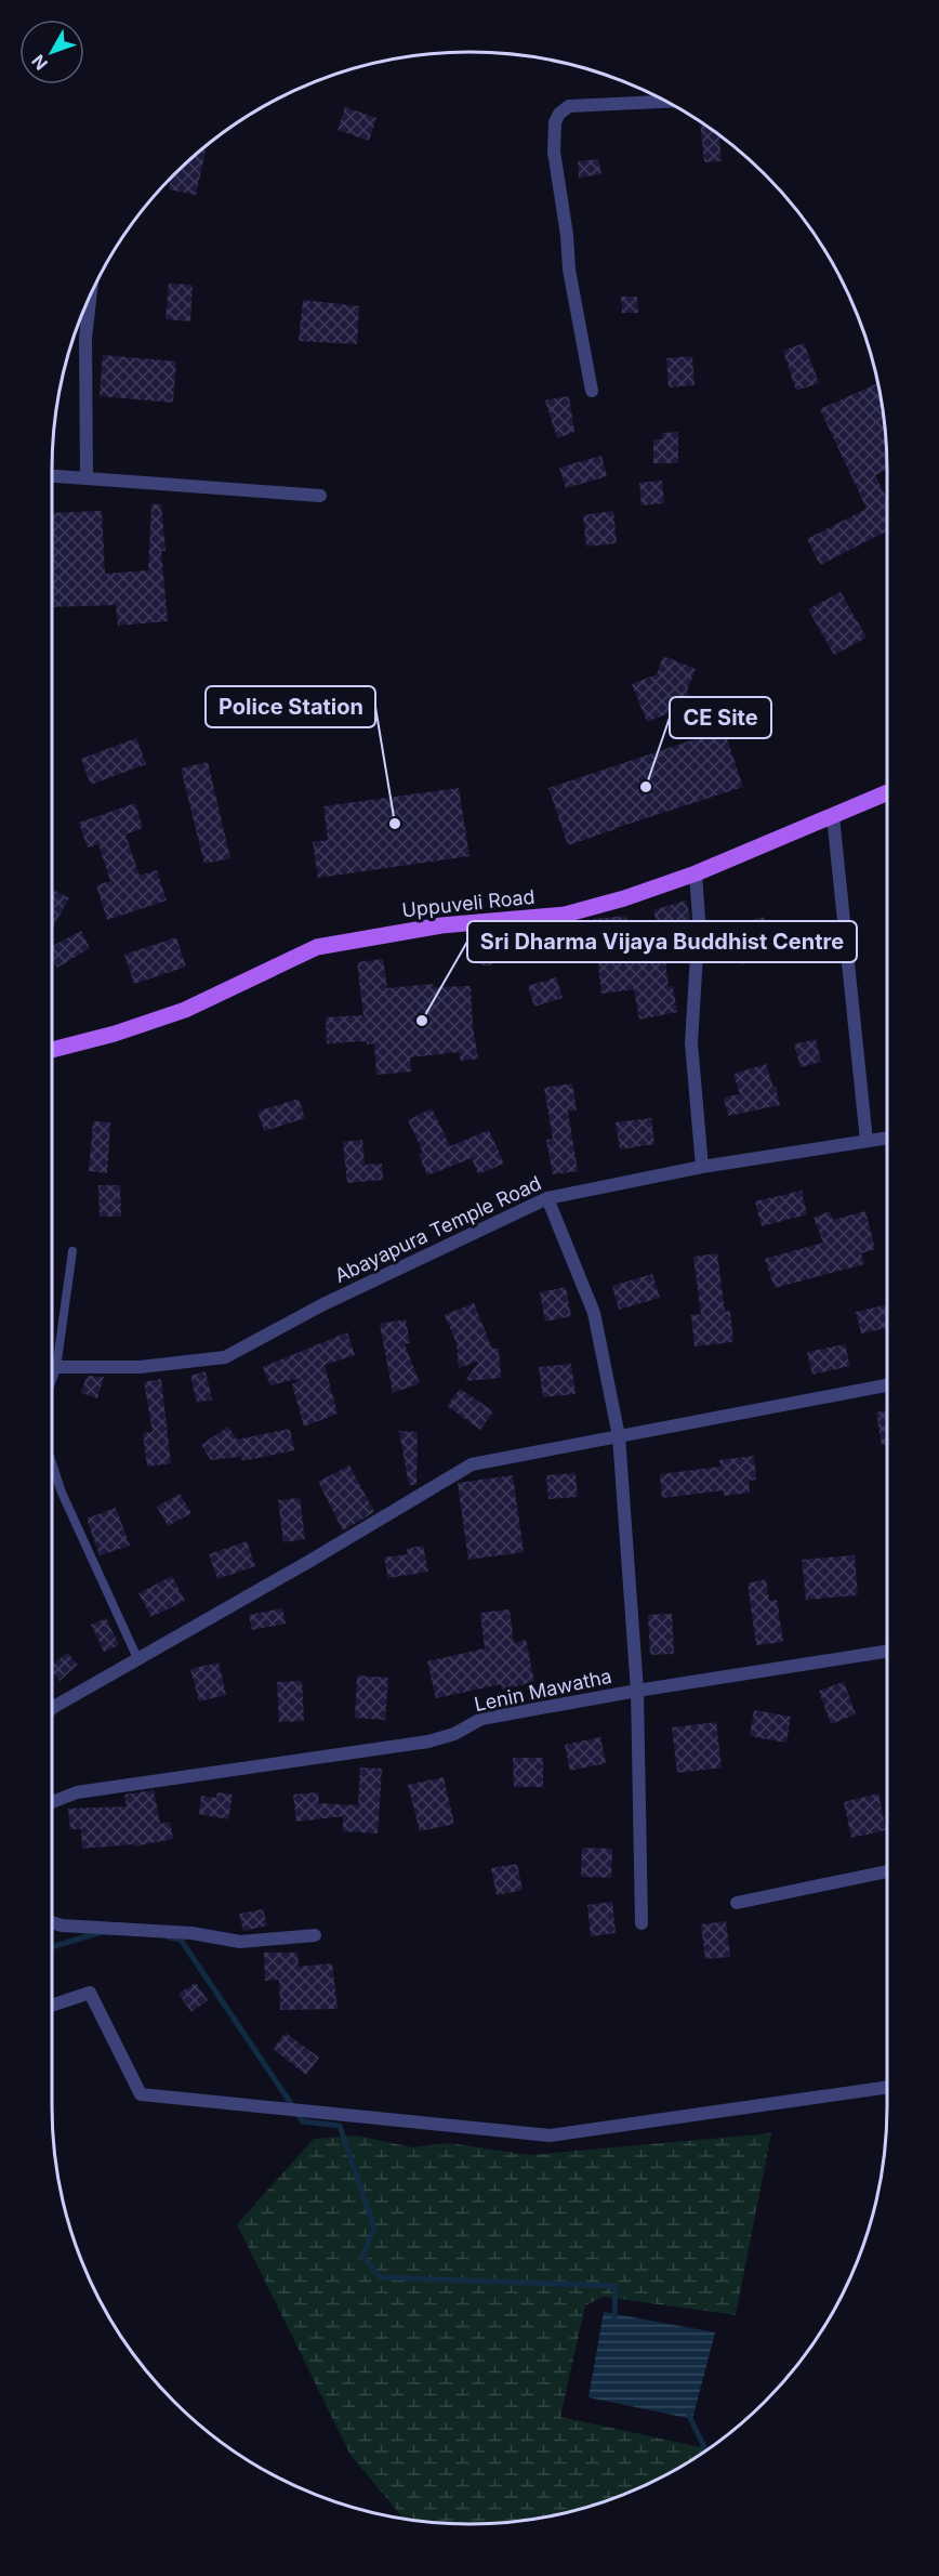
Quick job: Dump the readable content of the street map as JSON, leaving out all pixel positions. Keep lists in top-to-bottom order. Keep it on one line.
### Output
{"streets":{"main road":["Uppuveli Road"],"street":["Abayapura Temple Road","Lenin Mawatha"]},"places":["CE Site","Police Station","Sri Dharma Vijaya Buddhist Centre"],"north":"bottom left"}
